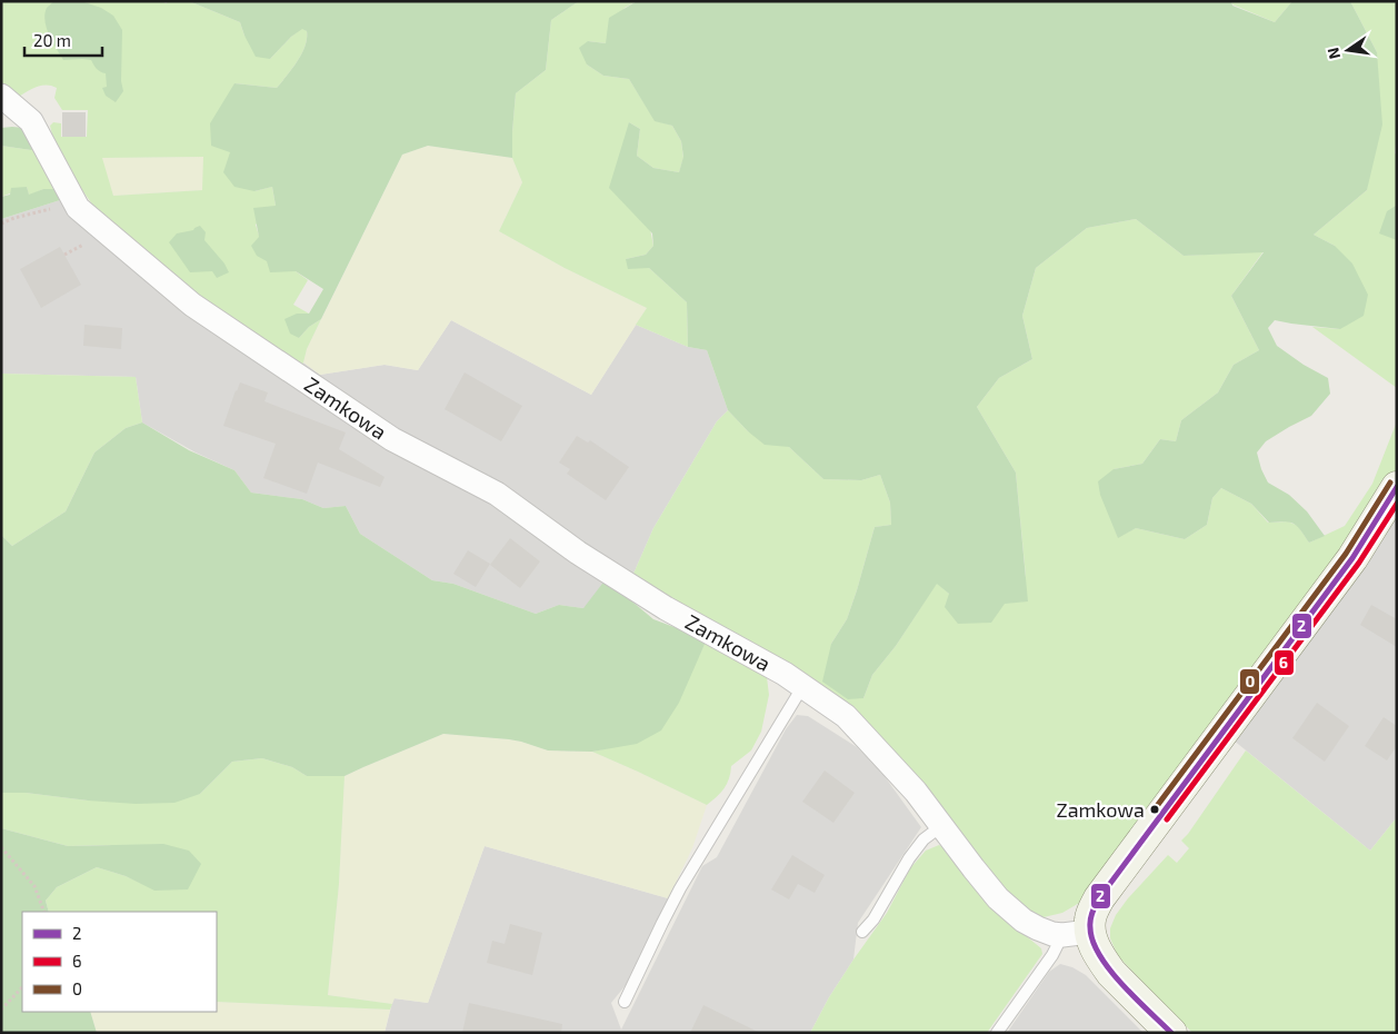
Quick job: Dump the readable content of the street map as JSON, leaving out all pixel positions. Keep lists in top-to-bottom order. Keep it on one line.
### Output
{"streets":{"street":["Zamkowa"]},"places":["Zamkowa"],"lines":["transit line 0","transit line 2","transit line 6"],"legend":["2","6","0"],"scale_bar":"20 m","north":"left"}
